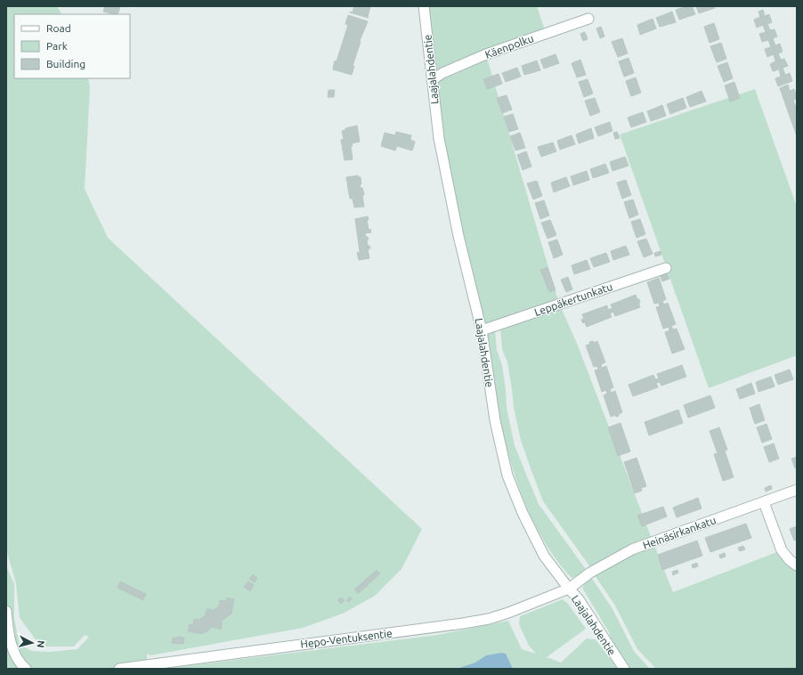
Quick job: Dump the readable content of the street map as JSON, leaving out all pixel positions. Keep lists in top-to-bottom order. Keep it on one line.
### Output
{"streets":{"street":["Käenpolku","Laajalahdentie","Leppäkertunkatu","Heinäsirkankatu","Hepo-Ventuksentie"]},"crossings":[["Käenpolku","Laajalahdentie"],["Laajalahdentie","Leppäkertunkatu"],["Laajalahdentie","Heinäsirkankatu"],["Laajalahdentie","Hepo-Ventuksentie"],["Heinäsirkankatu","Hepo-Ventuksentie"]],"legend":["Road","Park","Building"],"north":"right"}
